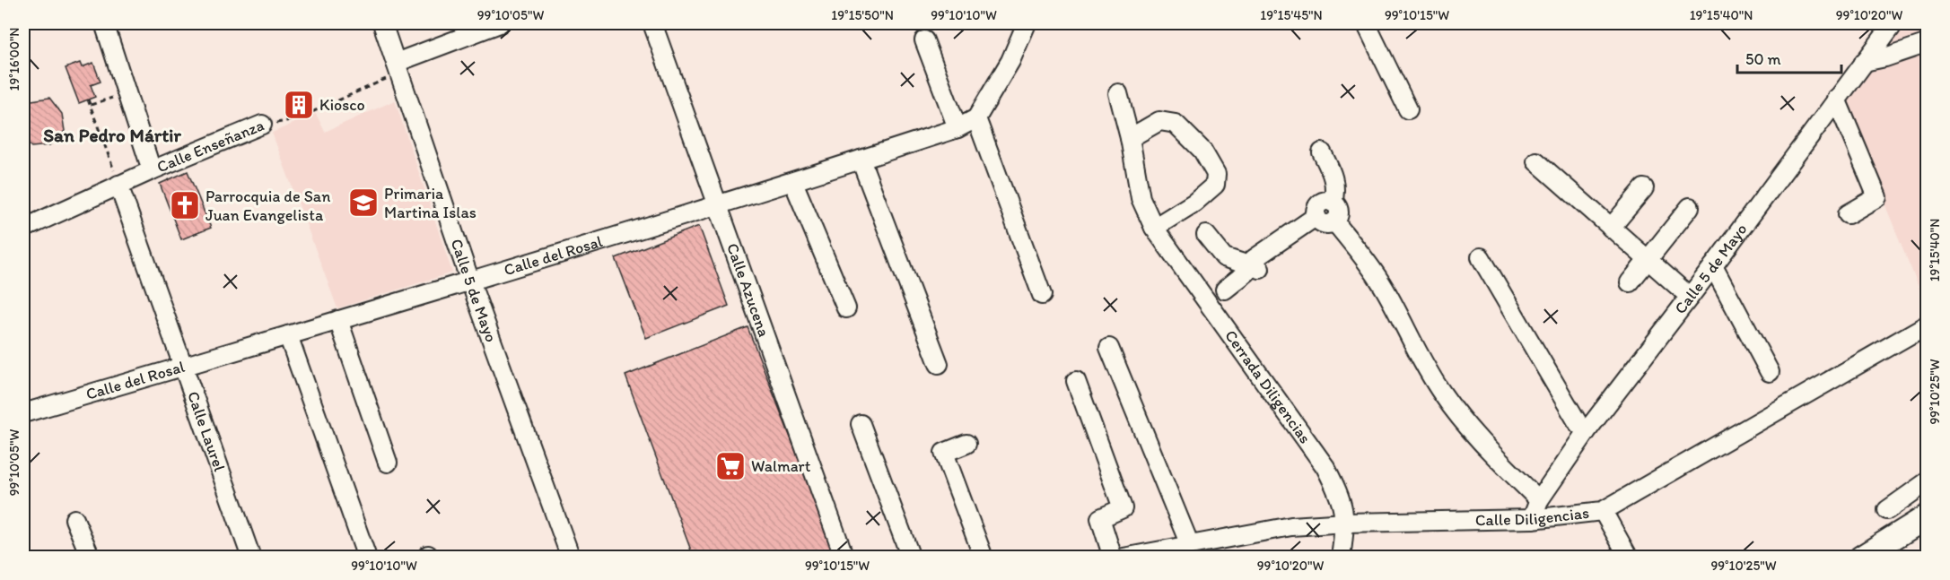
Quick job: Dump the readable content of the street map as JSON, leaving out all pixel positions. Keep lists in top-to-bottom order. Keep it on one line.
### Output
{"streets":{"street":["Calle Enseñanza","Calle del Rosal","Calle 5 de Mayo","Calle Azucena","Cerrada Diligencias","Calle Laurel","Calle Diligencias"]},"crossings":[["Calle Enseñanza","Calle 5 de Mayo"],["Calle Enseñanza","Calle Laurel"],["Calle del Rosal","Calle 5 de Mayo"],["Calle del Rosal","Calle Azucena"],["Calle del Rosal","Calle Laurel"],["Calle 5 de Mayo","Calle Diligencias"],["Cerrada Diligencias","Calle Diligencias"]],"districts":["San Pedro Mártir"],"places":{"building":["Kiosco"],"school or university":["Primaria Martina Islas"],"church":["Parrocquia de San Juan Evangelista"],"supermarket":["Walmart"]},"scale_bar":"50 m","coordinates":["99°10'05\"W","19°15'50\"N","99°10'10\"W","19°15'45\"N","99°10'15\"W","19°15'40\"N","99°10'20\"W","19°16'00\"N","99°10'25\"W"]}
